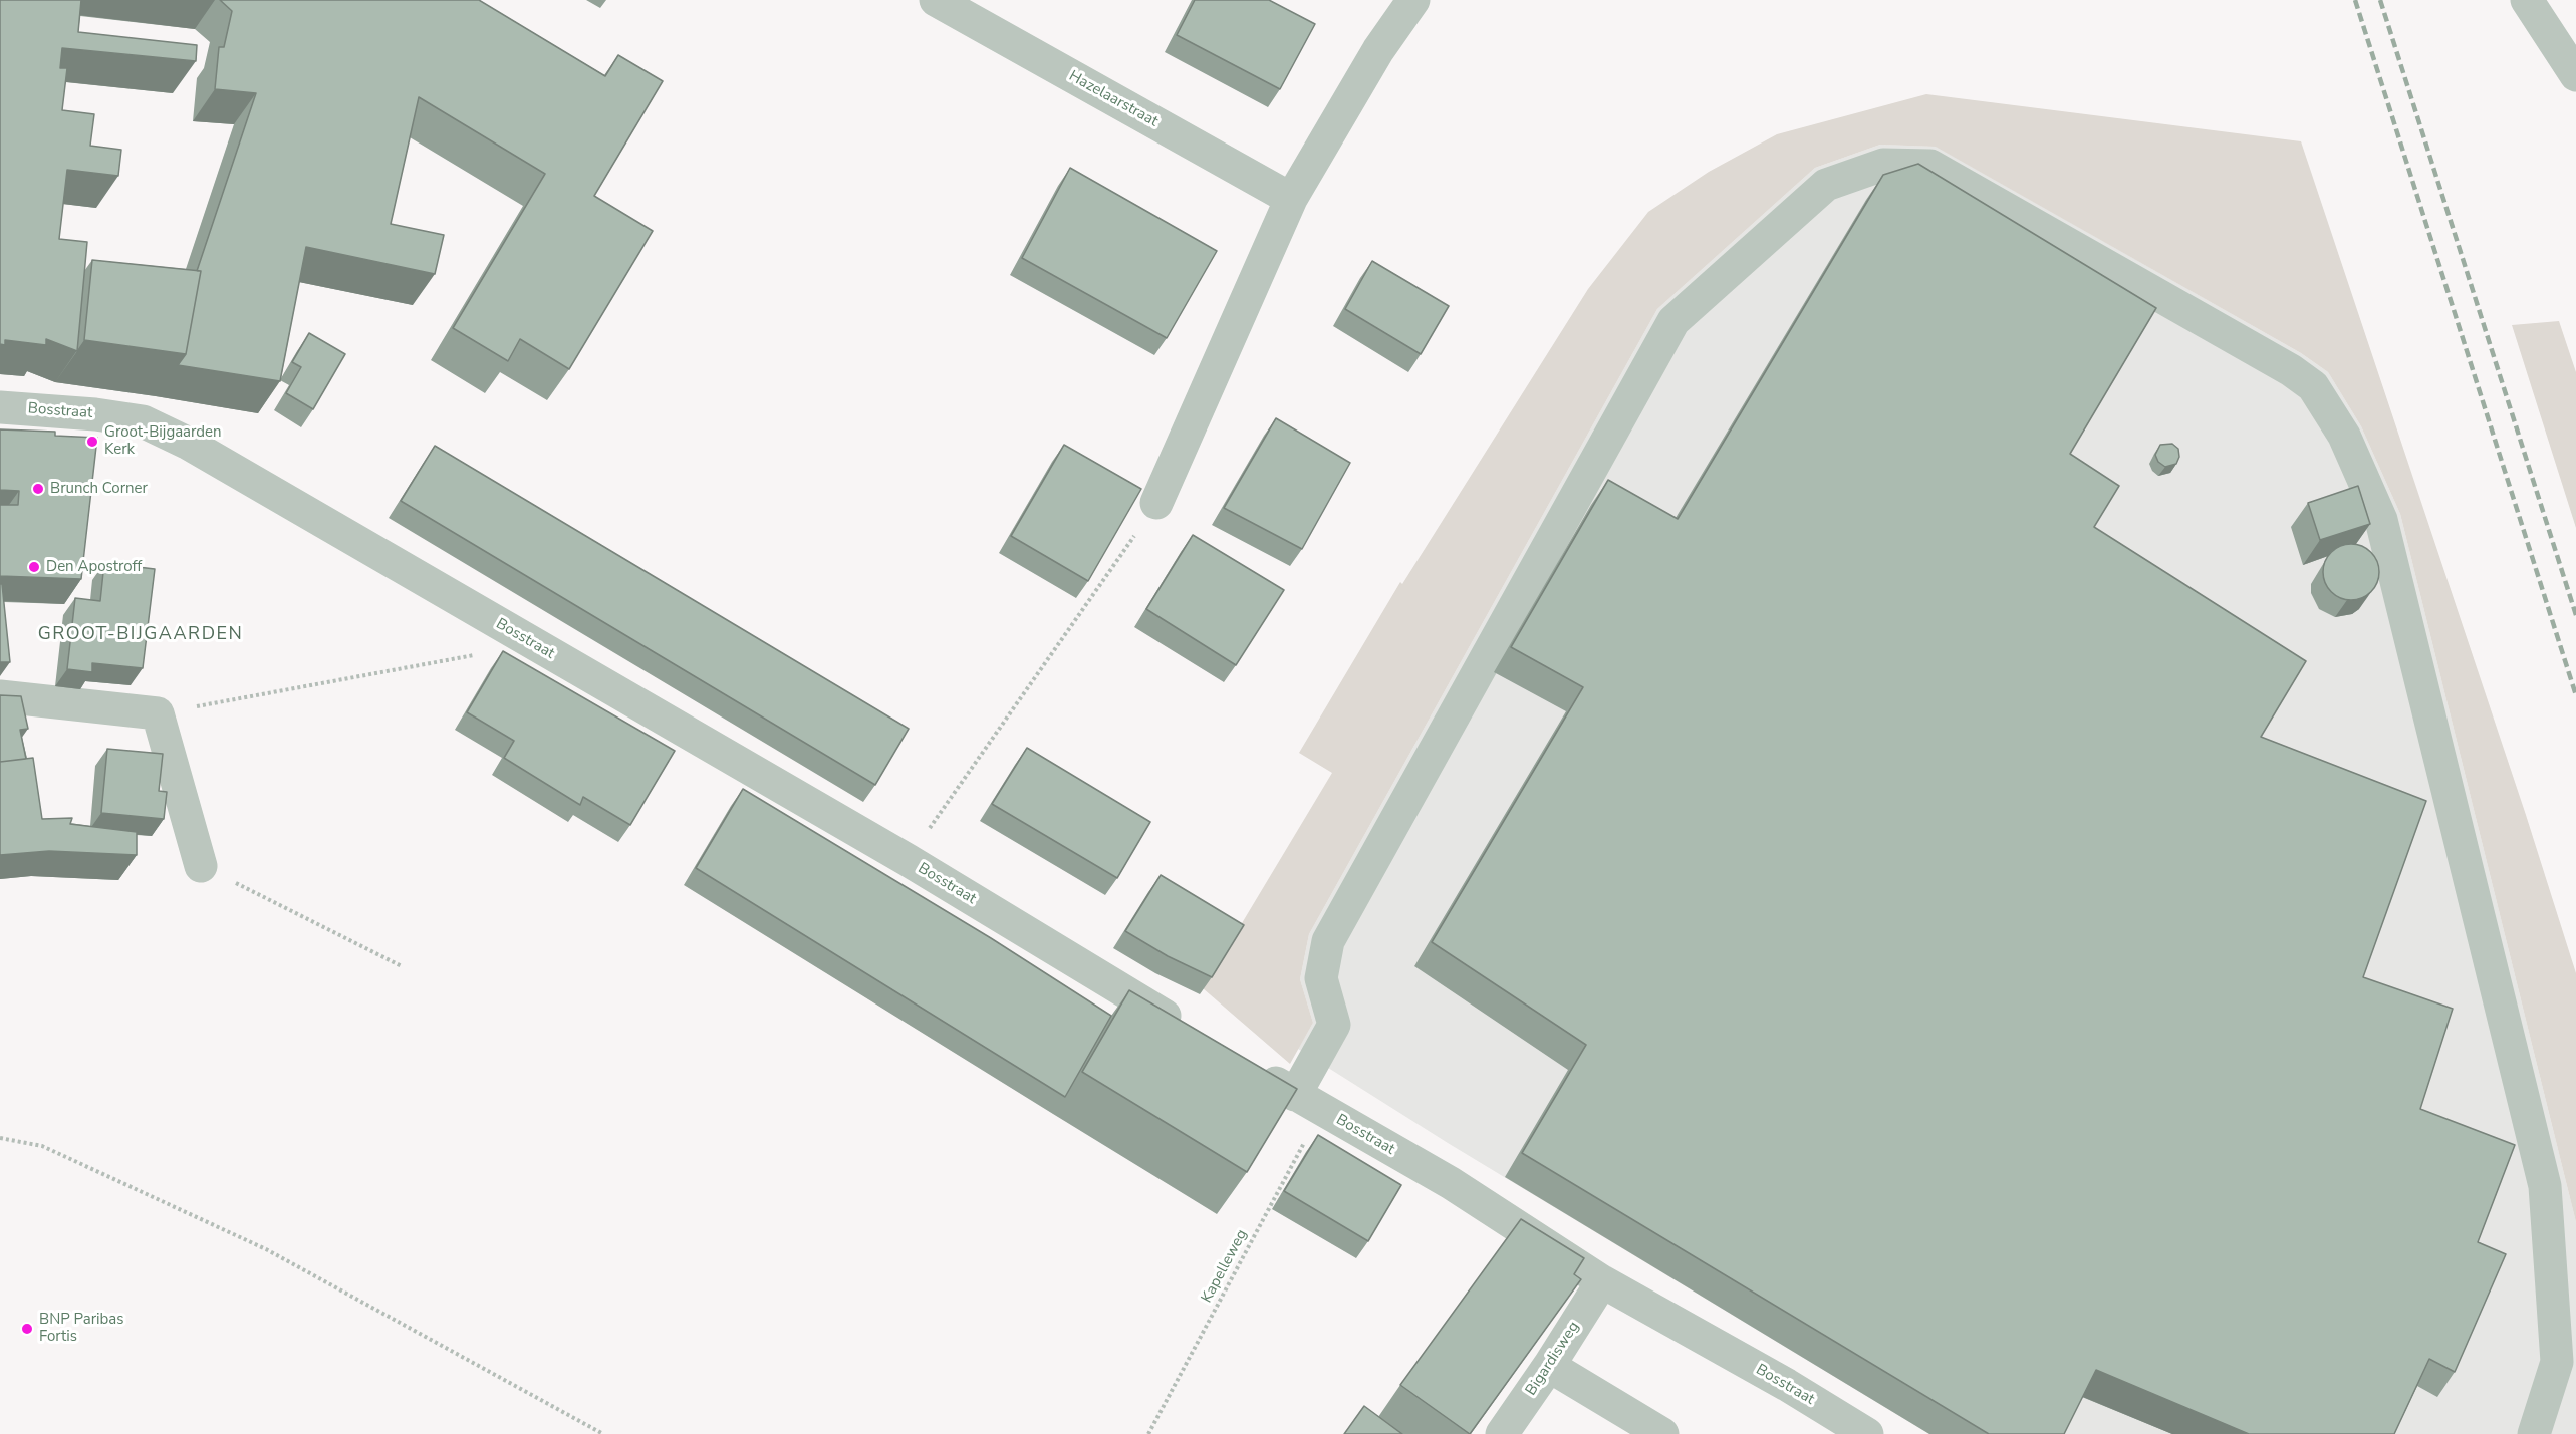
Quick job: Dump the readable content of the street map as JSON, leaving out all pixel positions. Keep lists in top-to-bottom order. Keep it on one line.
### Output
{"streets":{"street":["Hazelaarstraat","Bosstraat","Bigardisweg"],"path":["Kapelleweg"]},"crossings":[["Bosstraat","Kapelleweg"],["Bosstraat","Bigardisweg"]],"districts":["GROOT-BIJGAARDEN"],"places":["Groot-Bijgaarden Kerk","Brunch Corner","Den Apostroff","BNP Paribas Fortis"]}
